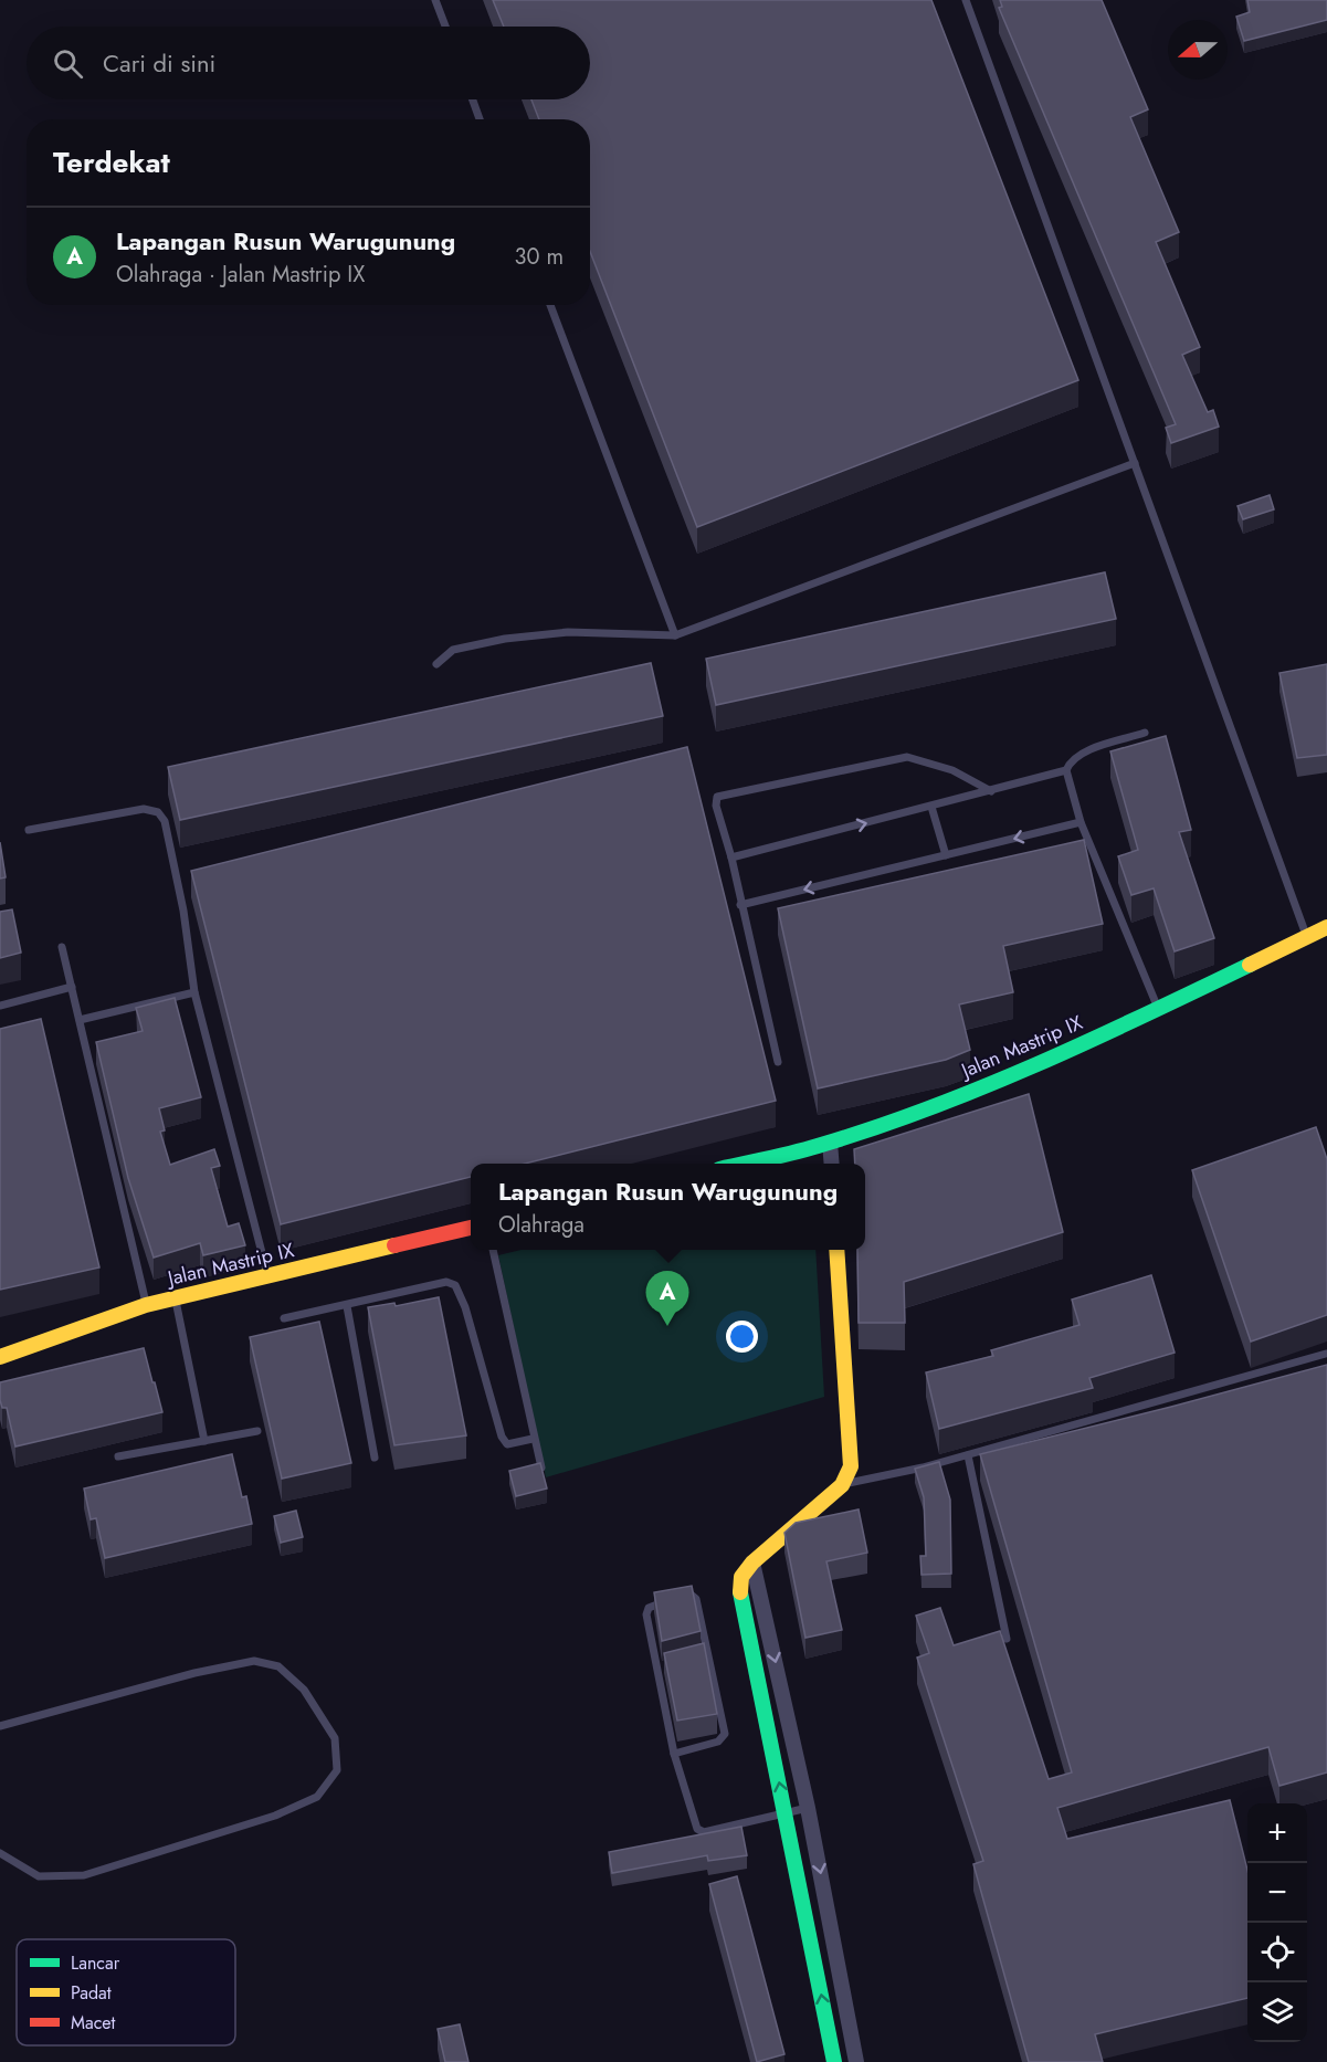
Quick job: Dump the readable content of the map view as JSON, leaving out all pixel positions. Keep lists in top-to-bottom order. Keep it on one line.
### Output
{"streets":{"street":["Jalan Mastrip IX"]},"legend":["Lancar","Padat","Macet"],"north":"left","page":{"search":"Cari di sini","heading":"Terdekat","list":[{"mark":"A","name":"Lapangan Rusun Warugunung","note":"Olahraga · Jalan Mastrip IX","value":"30 m"}],"popup":["Lapangan Rusun Warugunung","Olahraga"],"pins":"A","map_buttons":["+","−"]}}
